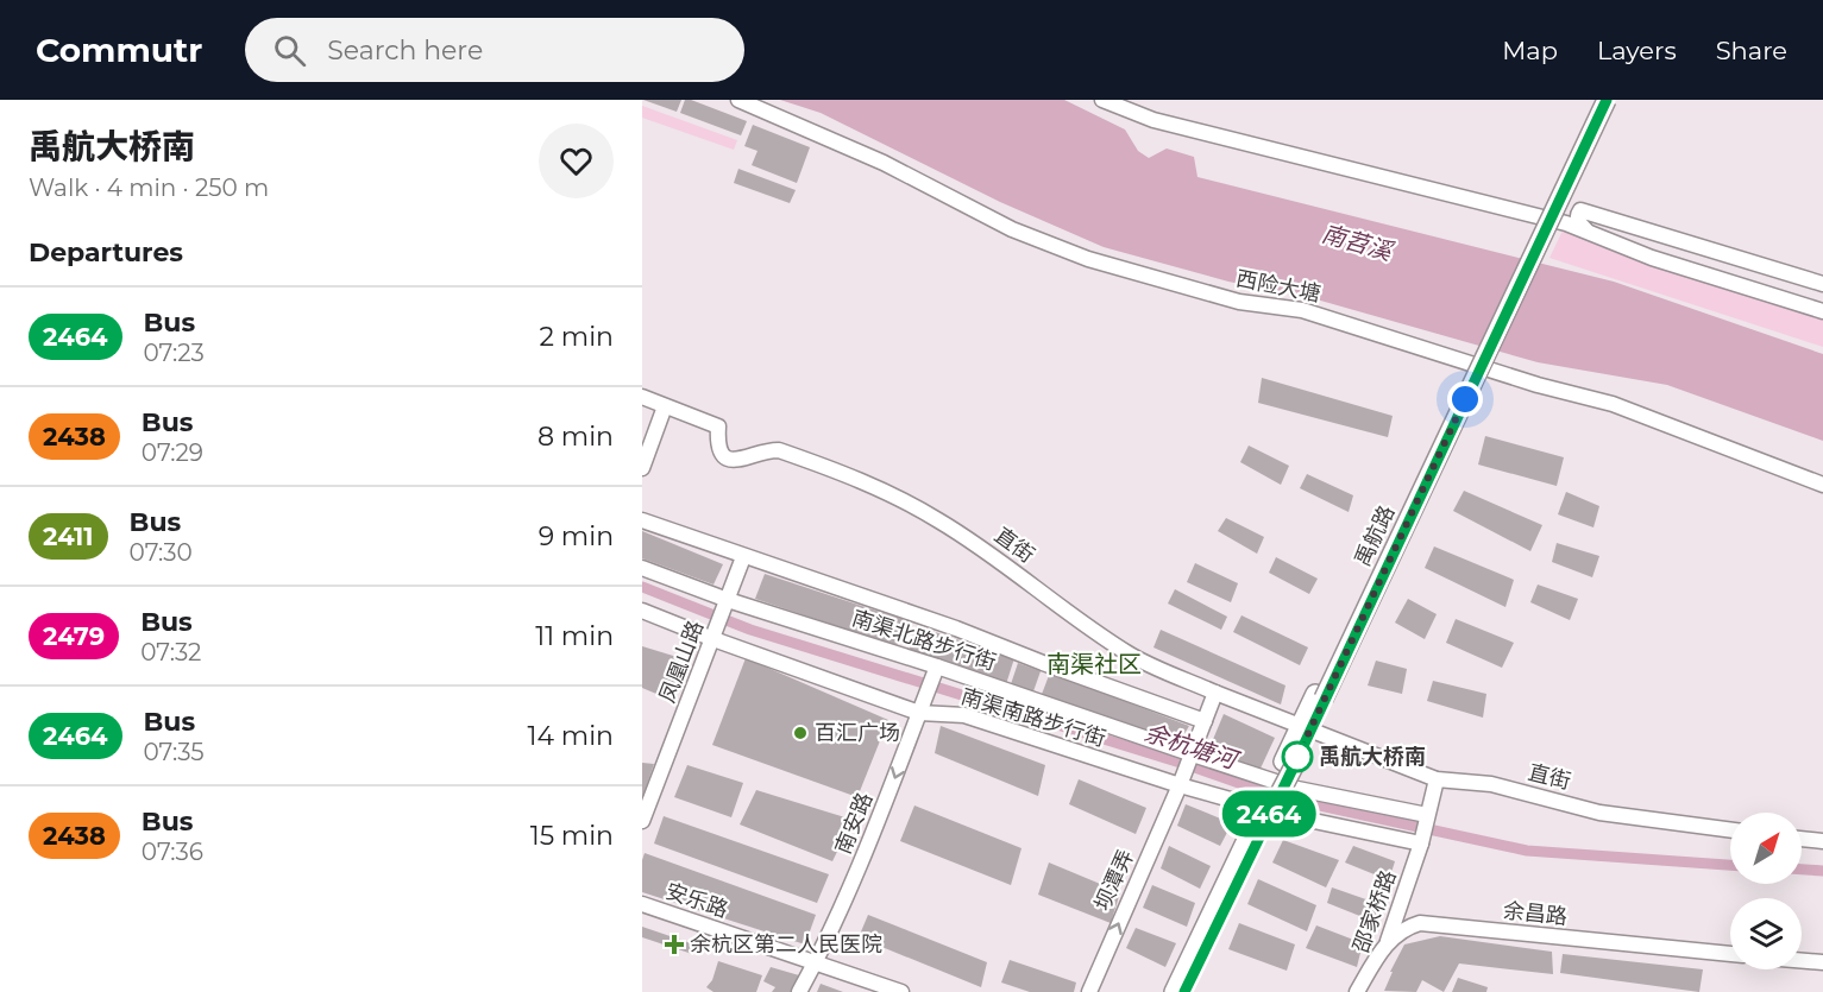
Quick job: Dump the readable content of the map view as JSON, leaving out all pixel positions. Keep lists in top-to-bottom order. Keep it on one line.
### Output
{"streets":{"main road":["禹航路"],"street":["西险大塘","直街","南渠北路步行街","凤凰山路","南渠南路步行街","南安路","坝潭弄","安乐路","邵家桥路","余昌路"]},"crossings":[["禹航路","直街"],["直街","坝潭弄"],["直街","邵家桥路"],["南渠北路步行街","凤凰山路"],["南渠北路步行街","南安路"],["南渠北路步行街","坝潭弄"],["南渠北路步行街","邵家桥路"],["凤凰山路","南渠南路步行街"],["南渠南路步行街","南安路"],["南渠南路步行街","坝潭弄"],["南渠南路步行街","邵家桥路"],["南安路","安乐路"],["邵家桥路","余昌路"]],"one_way":["南安路","坝潭弄"],"districts":["南渠社区"],"water":["南苕溪","余杭塘河"],"places":{"other":["百汇广场","禹航大桥南"],"health":["余杭区第二人民医院"]},"lines":["bus line 2464"],"north":"top right","page":{"header":"Commutr","search":"Search here","nav":["Map","Layers","Share"],"heading":[["禹航大桥南","Walk · 4 min · 250 m"],"Departures"],"on_map":"2464","list":[{"mark":"2464","name":"Bus","note":"07:23","value":"2 min"},{"mark":"2438","name":"Bus","note":"07:29","value":"8 min"},{"mark":"2411","name":"Bus","note":"07:30","value":"9 min"},{"mark":"2479","name":"Bus","note":"07:32","value":"11 min"},{"mark":"2464","name":"Bus","note":"07:35","value":"14 min"},{"mark":"2438","name":"Bus","note":"07:36","value":"15 min"}]}}
